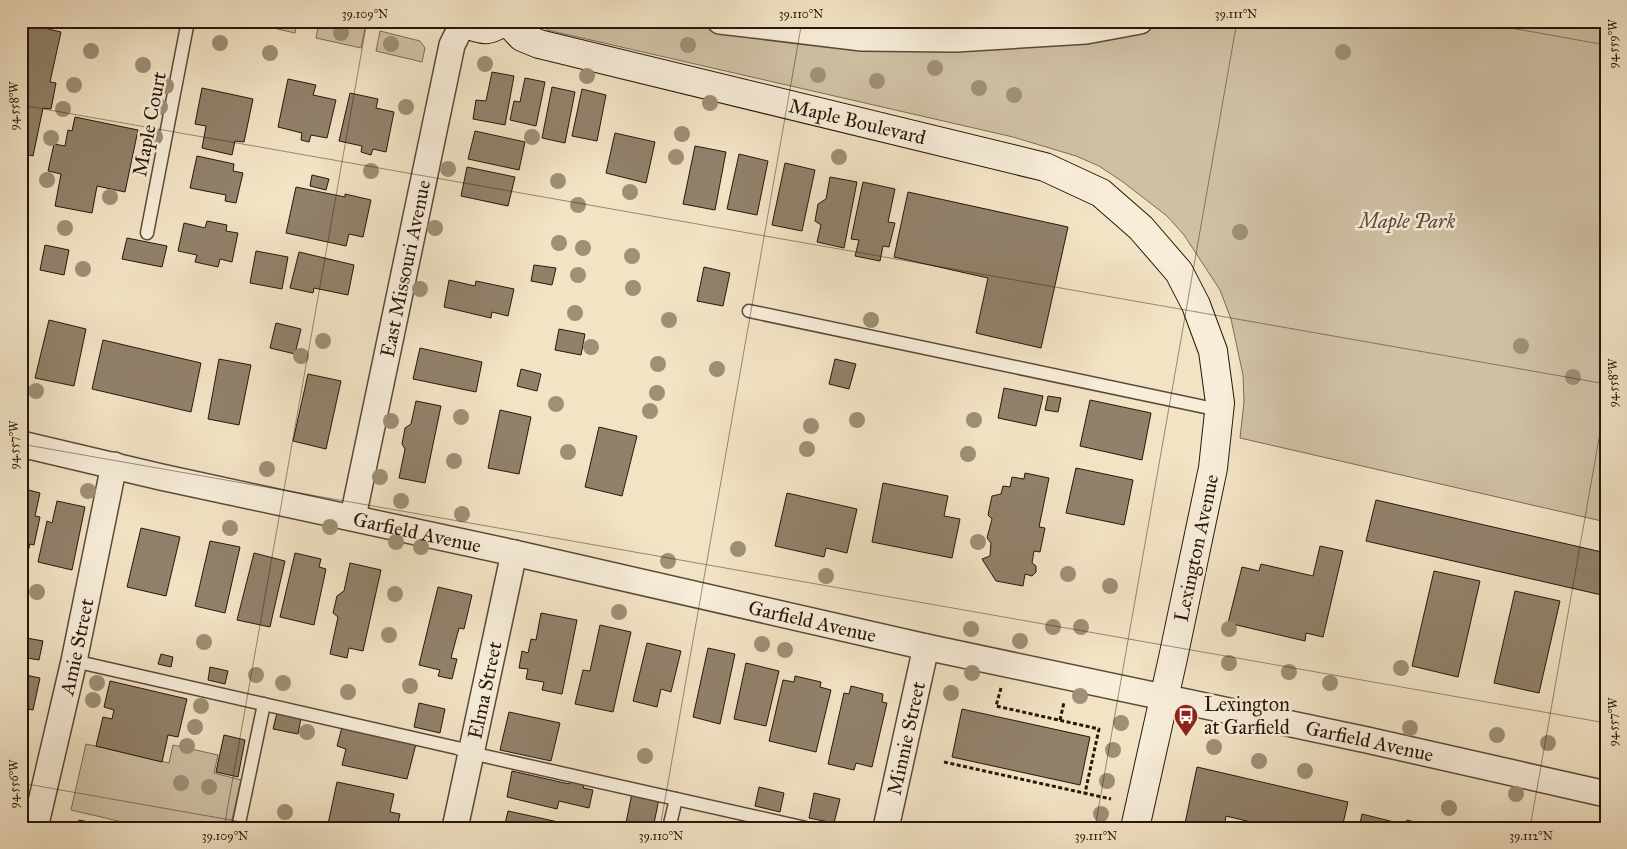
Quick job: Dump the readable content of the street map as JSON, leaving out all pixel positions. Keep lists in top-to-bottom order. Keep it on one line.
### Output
{"streets":{"street":["Maple Boulevard","East Missouri Avenue","Garfield Avenue","Lexington Avenue","Amie Street","Elma Street","Minnie Street"],"lane":["Maple Court"]},"crossings":[["Maple Boulevard","East Missouri Avenue"],["Maple Boulevard","Lexington Avenue"],["East Missouri Avenue","Garfield Avenue"],["Garfield Avenue","Lexington Avenue"],["Garfield Avenue","Amie Street"],["Garfield Avenue","Elma Street"],["Garfield Avenue","Minnie Street"]],"parks":["Maple Park"],"places":{"bus stop":["Lexington at Garfield"]},"coordinates":["39.109°N","39.110°N","39.111°N","94.559°W","94.558°W","94.557°W","94.556°W","39.112°N"]}
